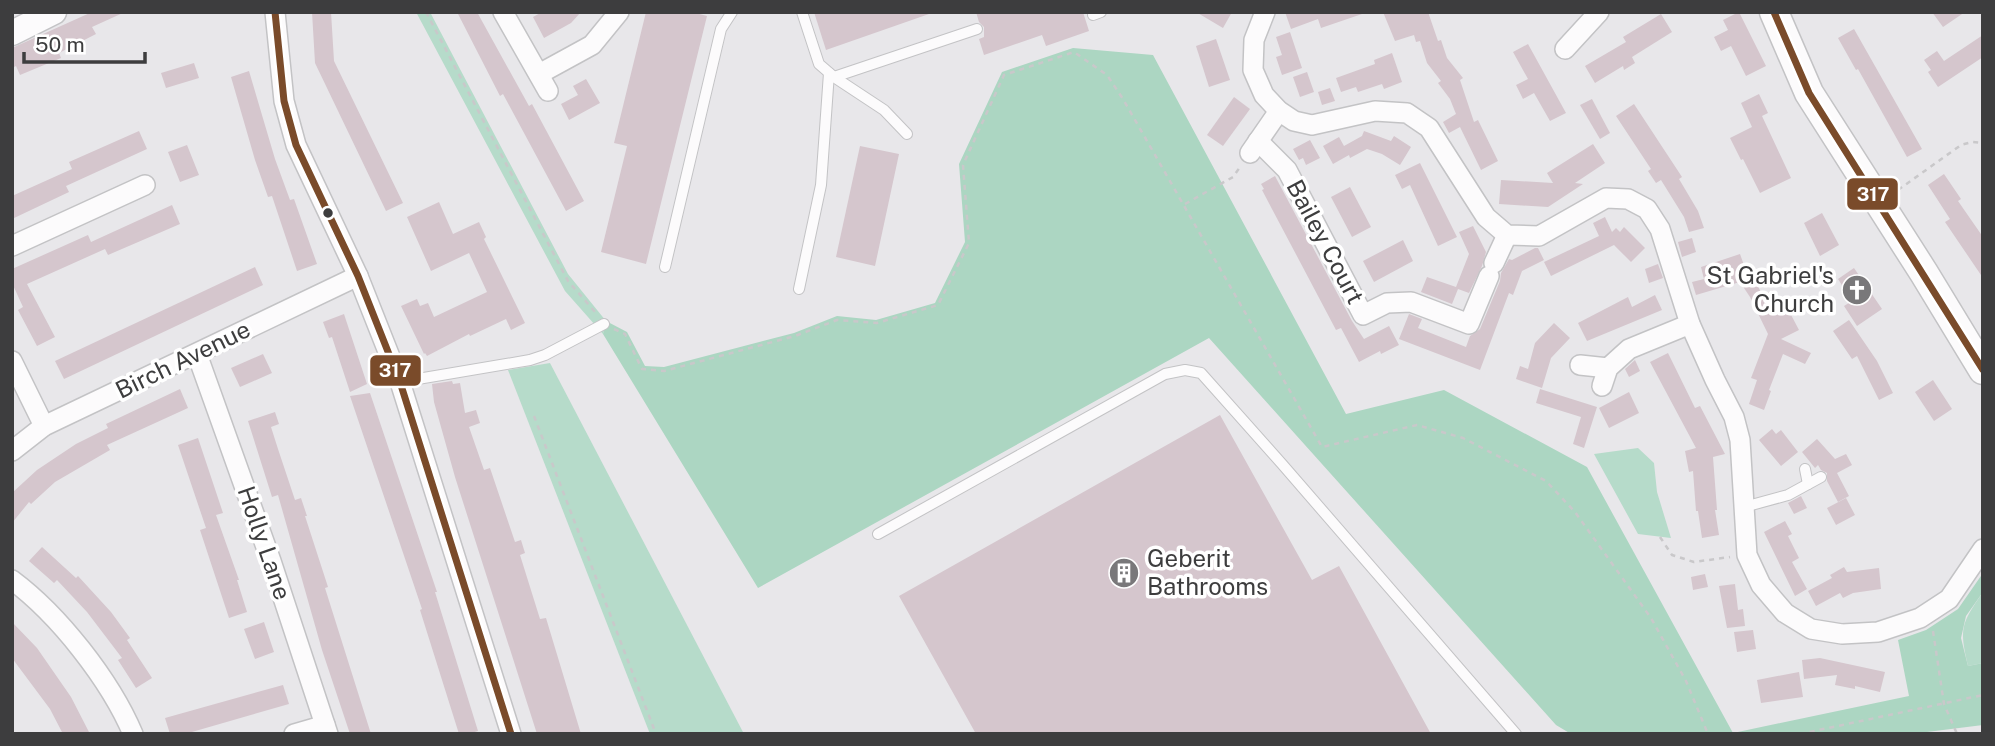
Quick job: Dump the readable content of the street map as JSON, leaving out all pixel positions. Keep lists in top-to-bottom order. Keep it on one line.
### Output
{"streets":{"street":["Bailey Court","Birch Avenue","Holly Lane"]},"crossings":[["Birch Avenue","Holly Lane"]],"places":{"church":["St Gabriel's Church"],"building":["Geberit Bathrooms"]},"lines":["transit line 317"],"scale_bar":"50 m"}
